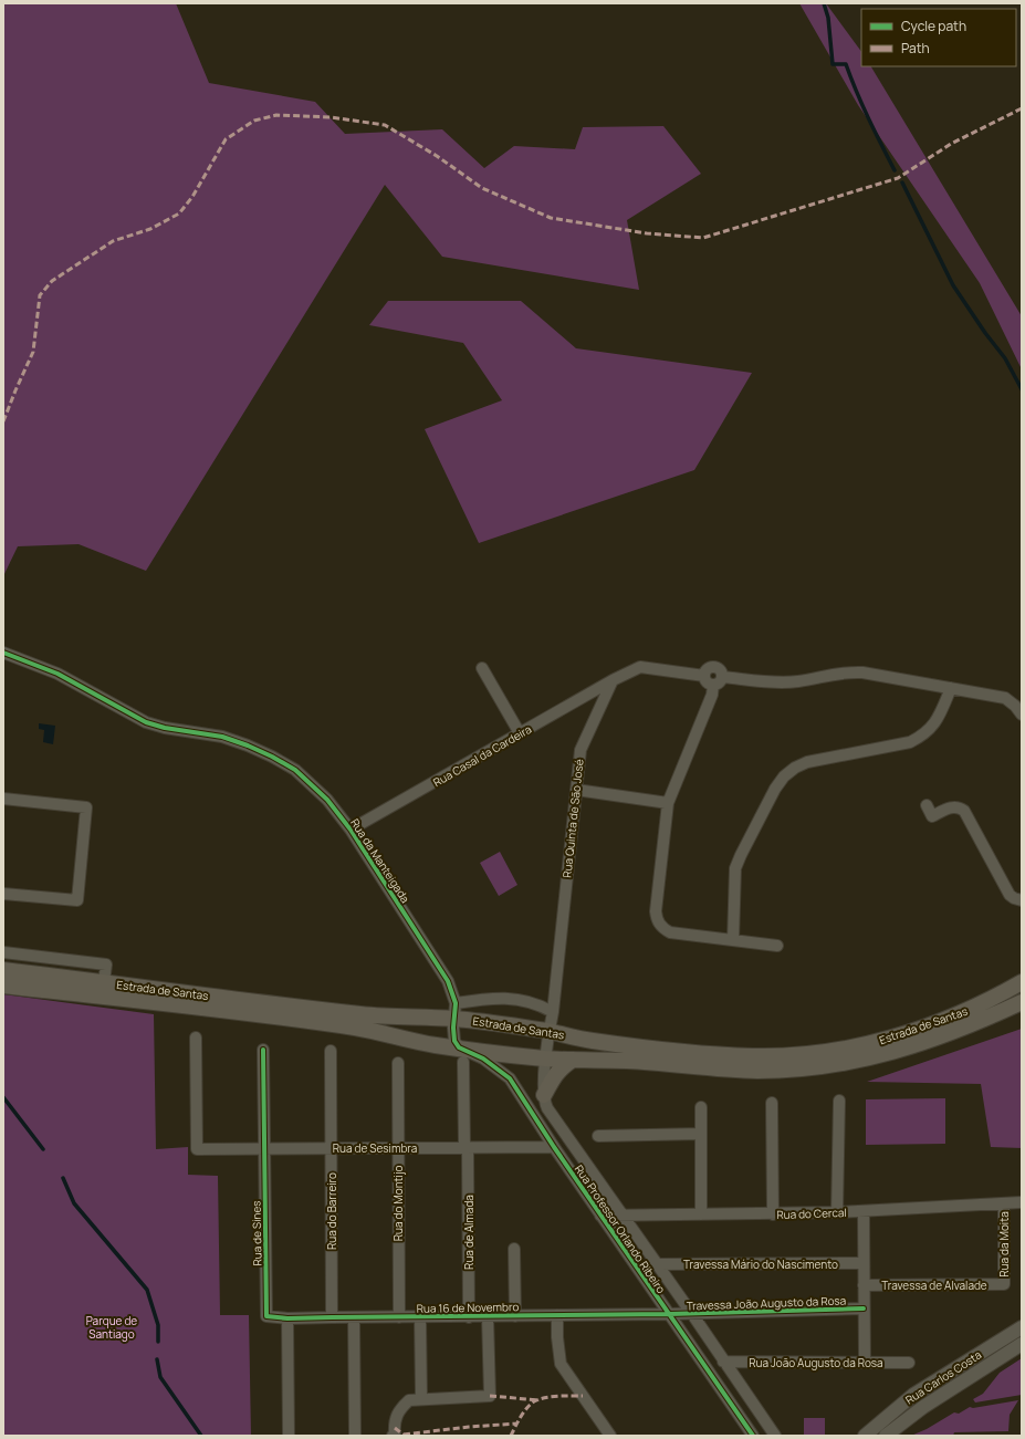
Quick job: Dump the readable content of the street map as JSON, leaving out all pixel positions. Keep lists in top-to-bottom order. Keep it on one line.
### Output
{"streets":{"main road":["Estrada de Santas"],"street":["Rua Casal da Cardeira","Rua Quinta de São José","Rua da Manteigada","Rua de Sesimbra","Rua do Montijo","Rua do Barreiro","Rua do Cercal","Rua Professor Orlando Ribeiro","Rua de Almada","Rua de Sines","Rua da Moita","Travessa Mário do Nascimento","Travessa de Alvalade","Travessa João Augusto da Rosa","Rua 16 de Novembro","Rua João Augusto da Rosa","Rua Carlos Costa"]},"crossings":[["Rua Casal da Cardeira","Rua Quinta de São José"],["Rua Casal da Cardeira","Rua da Manteigada"],["Rua Quinta de São José","Estrada de Santas"],["Rua Quinta de São José","Rua Professor Orlando Ribeiro"],["Rua da Manteigada","Estrada de Santas"],["Rua da Manteigada","Rua Professor Orlando Ribeiro"],["Rua da Manteigada","Rua de Almada"],["Estrada de Santas","Rua Professor Orlando Ribeiro"],["Estrada de Santas","Rua de Almada"],["Rua de Sesimbra","Rua do Montijo"],["Rua de Sesimbra","Rua do Barreiro"],["Rua de Sesimbra","Rua Professor Orlando Ribeiro"],["Rua de Sesimbra","Rua de Almada"],["Rua de Sesimbra","Rua de Sines"],["Rua do Montijo","Rua 16 de Novembro"],["Rua do Barreiro","Rua 16 de Novembro"],["Rua do Cercal","Rua Professor Orlando Ribeiro"],["Rua do Cercal","Rua da Moita"],["Rua Professor Orlando Ribeiro","Rua de Almada"],["Rua Professor Orlando Ribeiro","Travessa Mário do Nascimento"],["Rua Professor Orlando Ribeiro","Travessa João Augusto da Rosa"],["Rua Professor Orlando Ribeiro","Rua 16 de Novembro"],["Rua Professor Orlando Ribeiro","Rua João Augusto da Rosa"],["Rua de Almada","Rua 16 de Novembro"],["Rua de Sines","Rua 16 de Novembro"],["Rua da Moita","Travessa de Alvalade"],["Travessa João Augusto da Rosa","Rua 16 de Novembro"]],"parks":["Parque de Santiago"],"legend":["Cycle path","Path"]}
